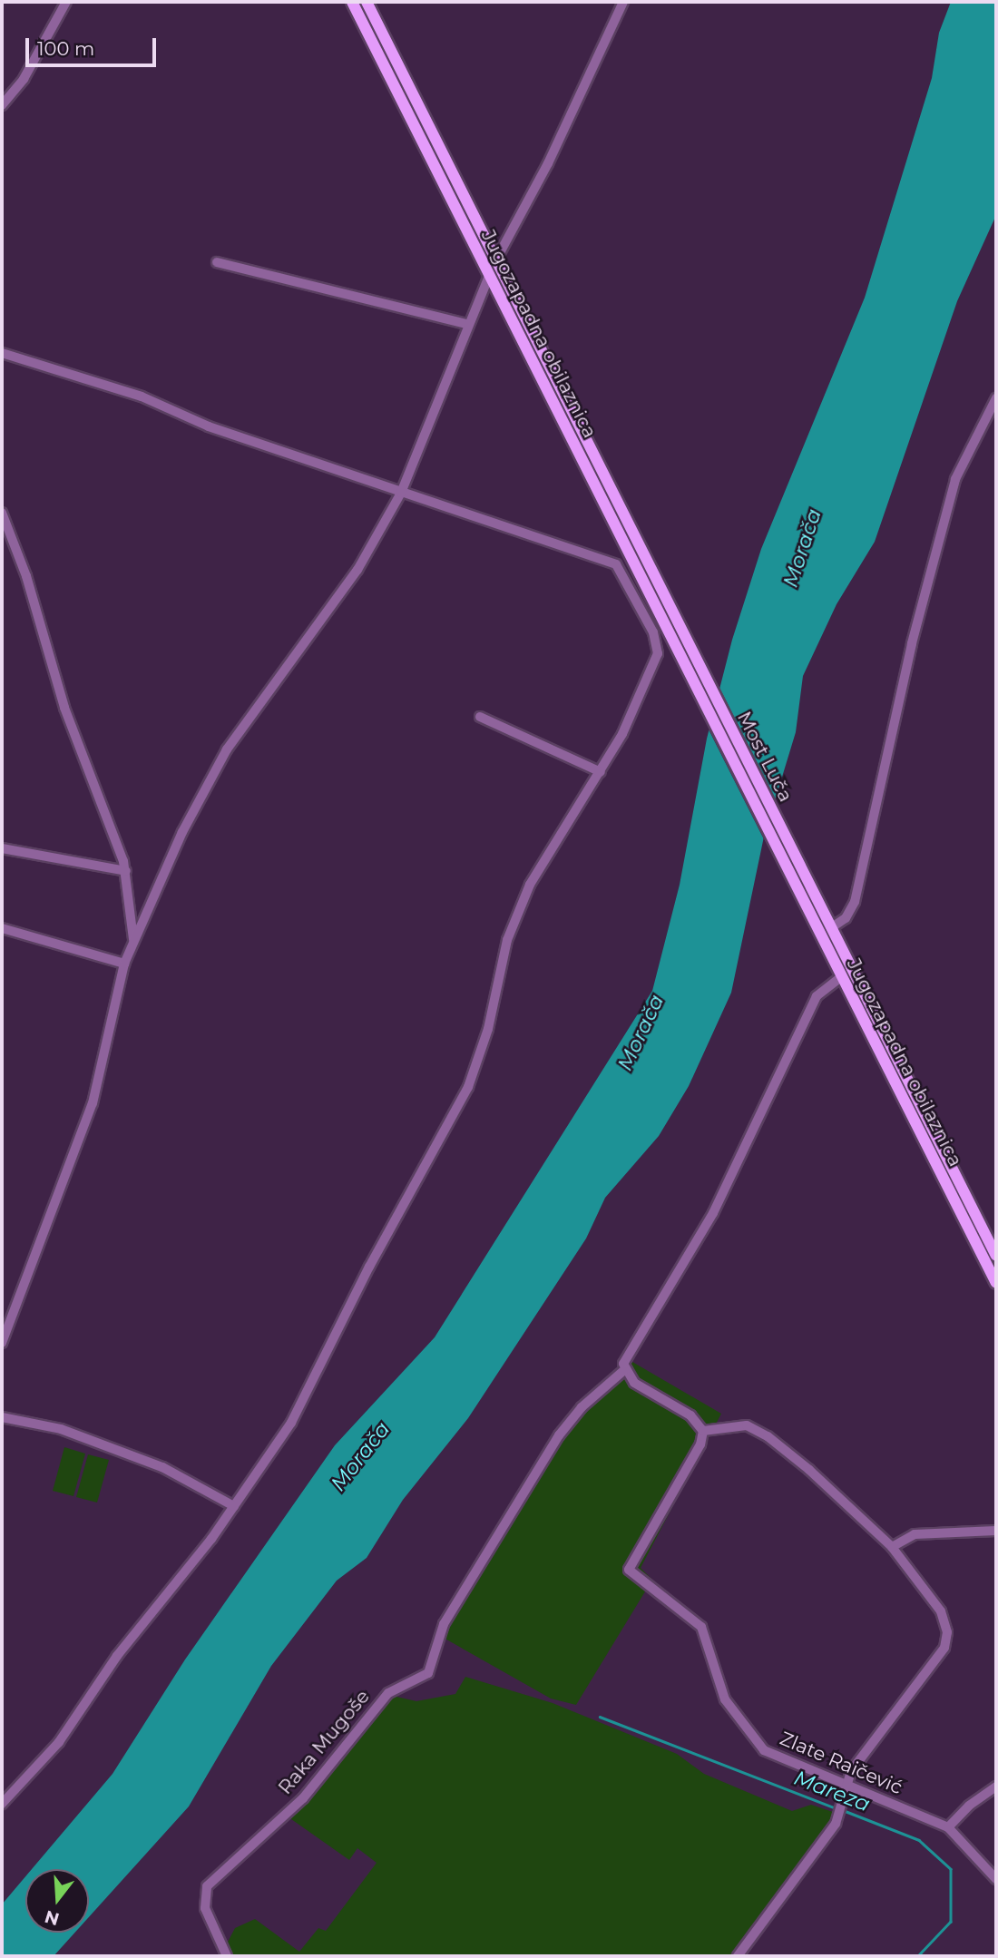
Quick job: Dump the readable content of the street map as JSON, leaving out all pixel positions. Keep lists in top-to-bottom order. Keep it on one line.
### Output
{"streets":{"main road":["Jugozapadna obilaznica","Most Luča"],"street":["Raka Mugoše","Zlate Raičević"]},"crossings":[["Jugozapadna obilaznica","Most Luča"]],"water":["Morača","Mareza"],"scale_bar":"100 m","north":"bottom"}
